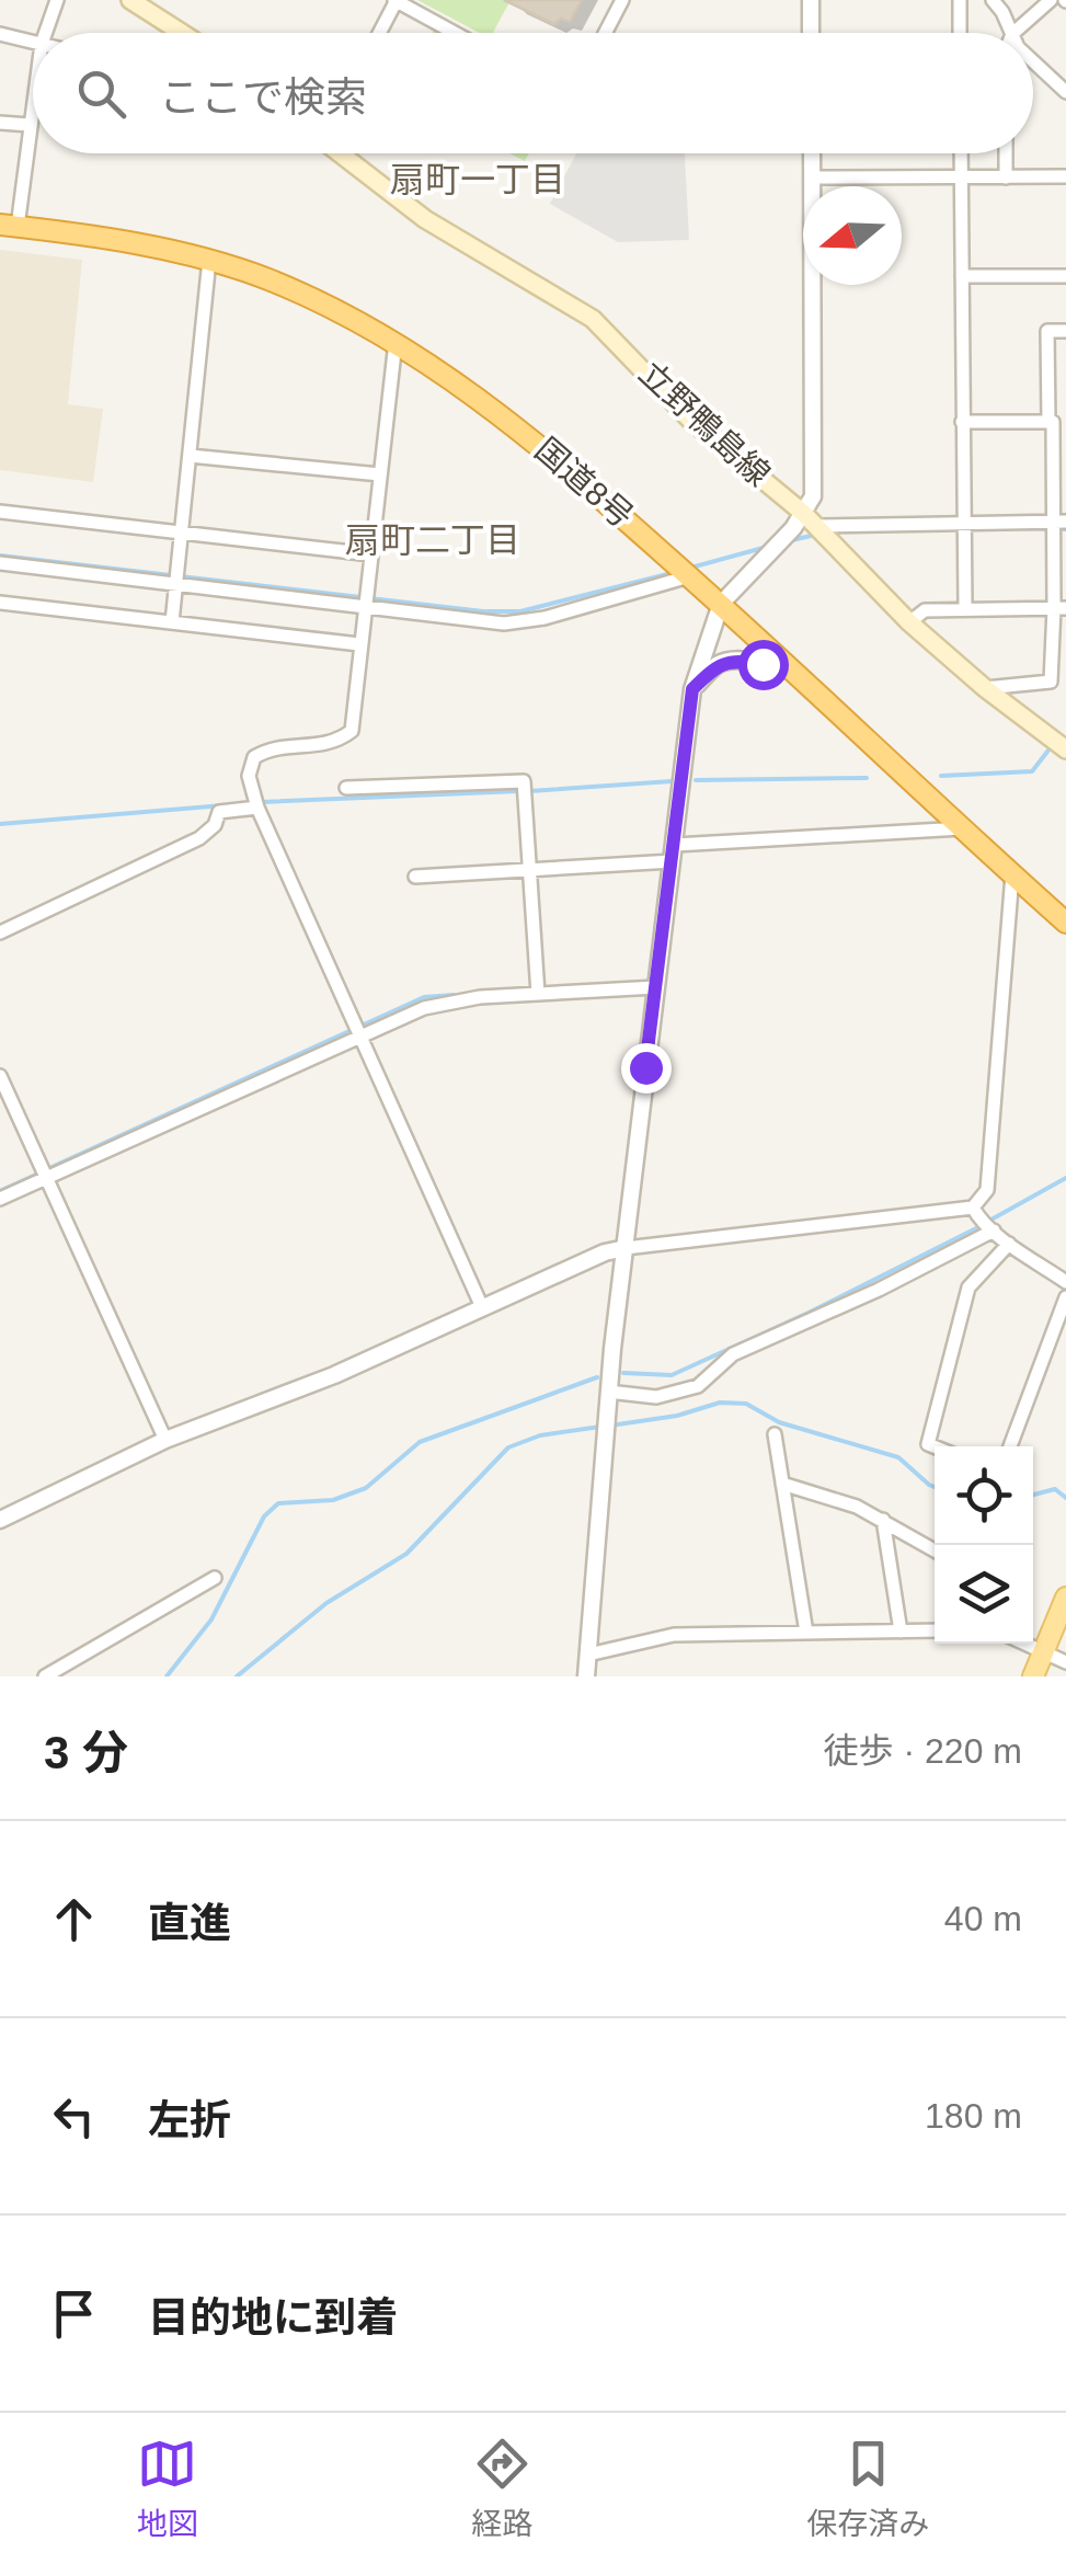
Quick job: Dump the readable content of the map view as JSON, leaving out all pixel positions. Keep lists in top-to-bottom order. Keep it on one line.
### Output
{"streets":{"highway":["国道8号"],"main road":["立野鴨島線"]},"districts":["扇町一丁目","扇町二丁目"],"north":"left","page":{"search":"ここで検索","heading":["3 分","徒歩 · 220 m"],"list":[["直進","40 m"],["左折","180 m"],"目的地に到着"],"nav":["地図","経路","保存済み"]}}
